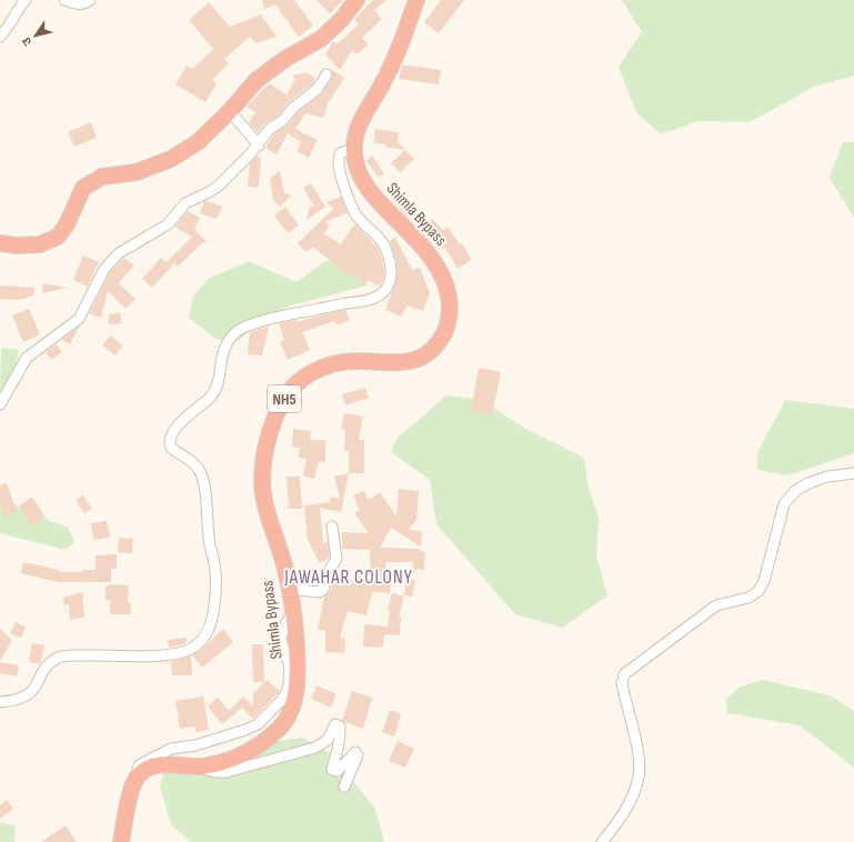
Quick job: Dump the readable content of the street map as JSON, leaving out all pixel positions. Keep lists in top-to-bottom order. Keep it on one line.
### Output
{"streets":{"highway":["Shimla Bypass","NH5"]},"districts":["JAWAHAR COLONY"],"north":"bottom left"}
